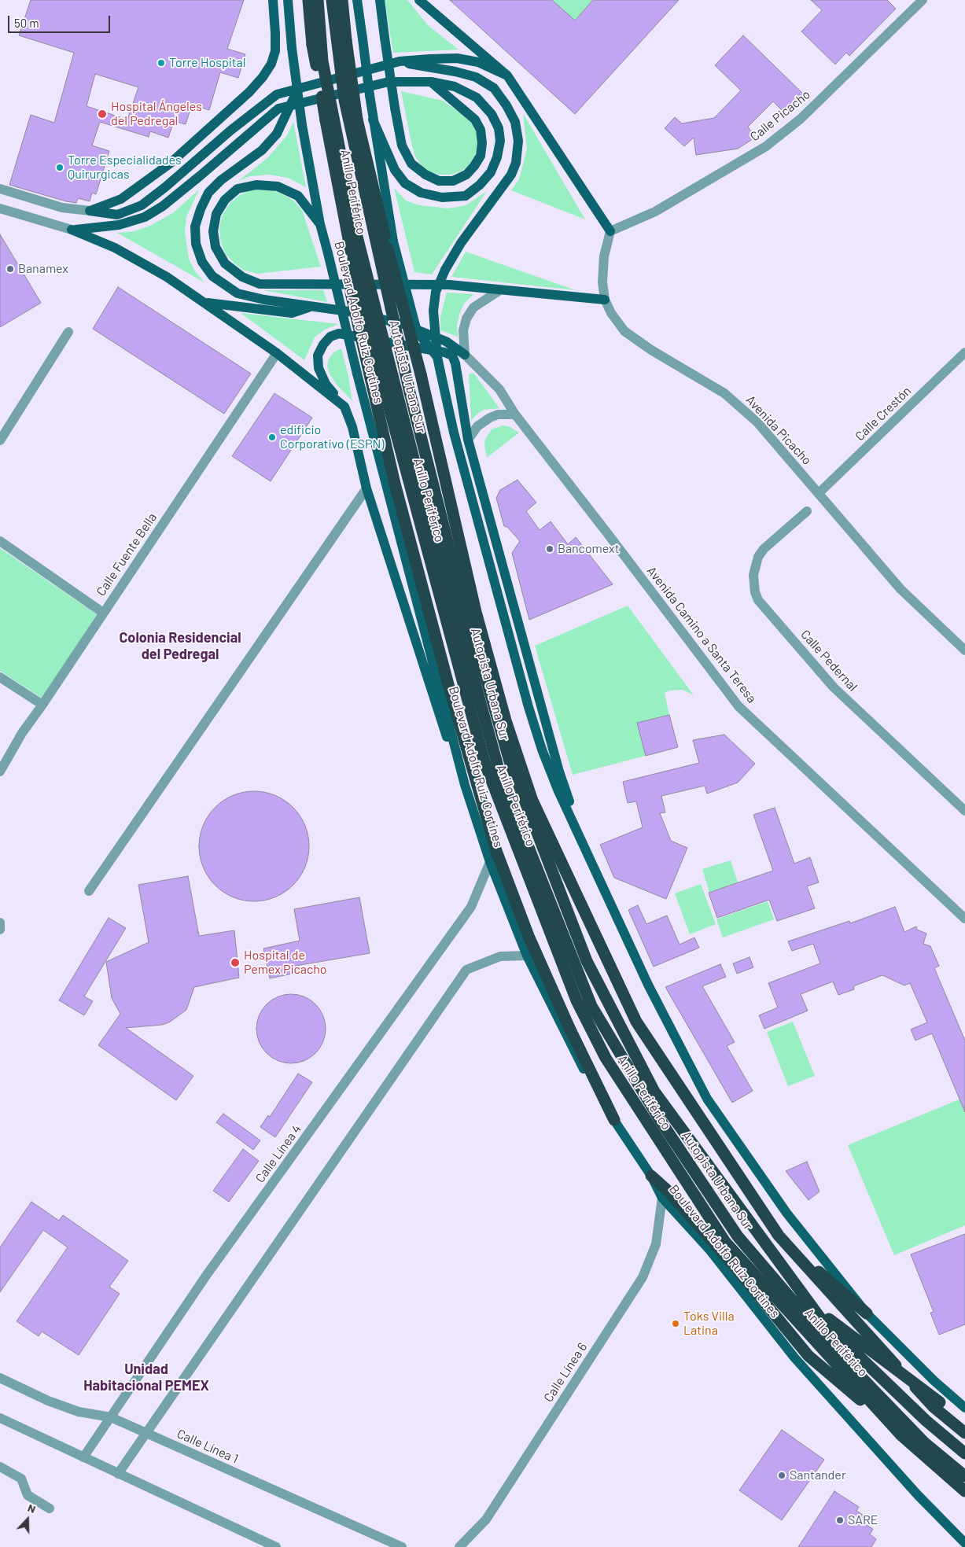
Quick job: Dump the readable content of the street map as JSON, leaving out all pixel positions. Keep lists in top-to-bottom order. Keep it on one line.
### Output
{"streets":{"highway":["Anillo Periférico","Autopista Urbana Sur"],"main road":["Boulevard Adolfo Ruiz Cortines"],"street":["Calle Picacho","Calle Crestón","Avenida Picacho","Calle Fuente Bella","Avenida Camino a Santa Teresa","Calle Pedernal","Calle Línea 4","Calle Línea 6","Calle Línea 1"]},"crossings":[["Calle Picacho","Avenida Picacho"],["Boulevard Adolfo Ruiz Cortines","Calle Línea 4"],["Boulevard Adolfo Ruiz Cortines","Calle Línea 6"],["Calle Crestón","Avenida Picacho"],["Calle Línea 4","Calle Línea 1"]],"districts":["Colonia Residencial del Pedregal","Unidad Habitacional PEMEX"],"places":["Torre Hospital","Hospital Ángeles del Pedregal","Torre Especialidades Quirurgicas","Banamex","edificio Corporativo (ESPN)","Bancomext","Hospital de Pemex Picacho","Toks Villa Latina","Santander","SARE"],"scale_bar":"50 m","north":"top"}
